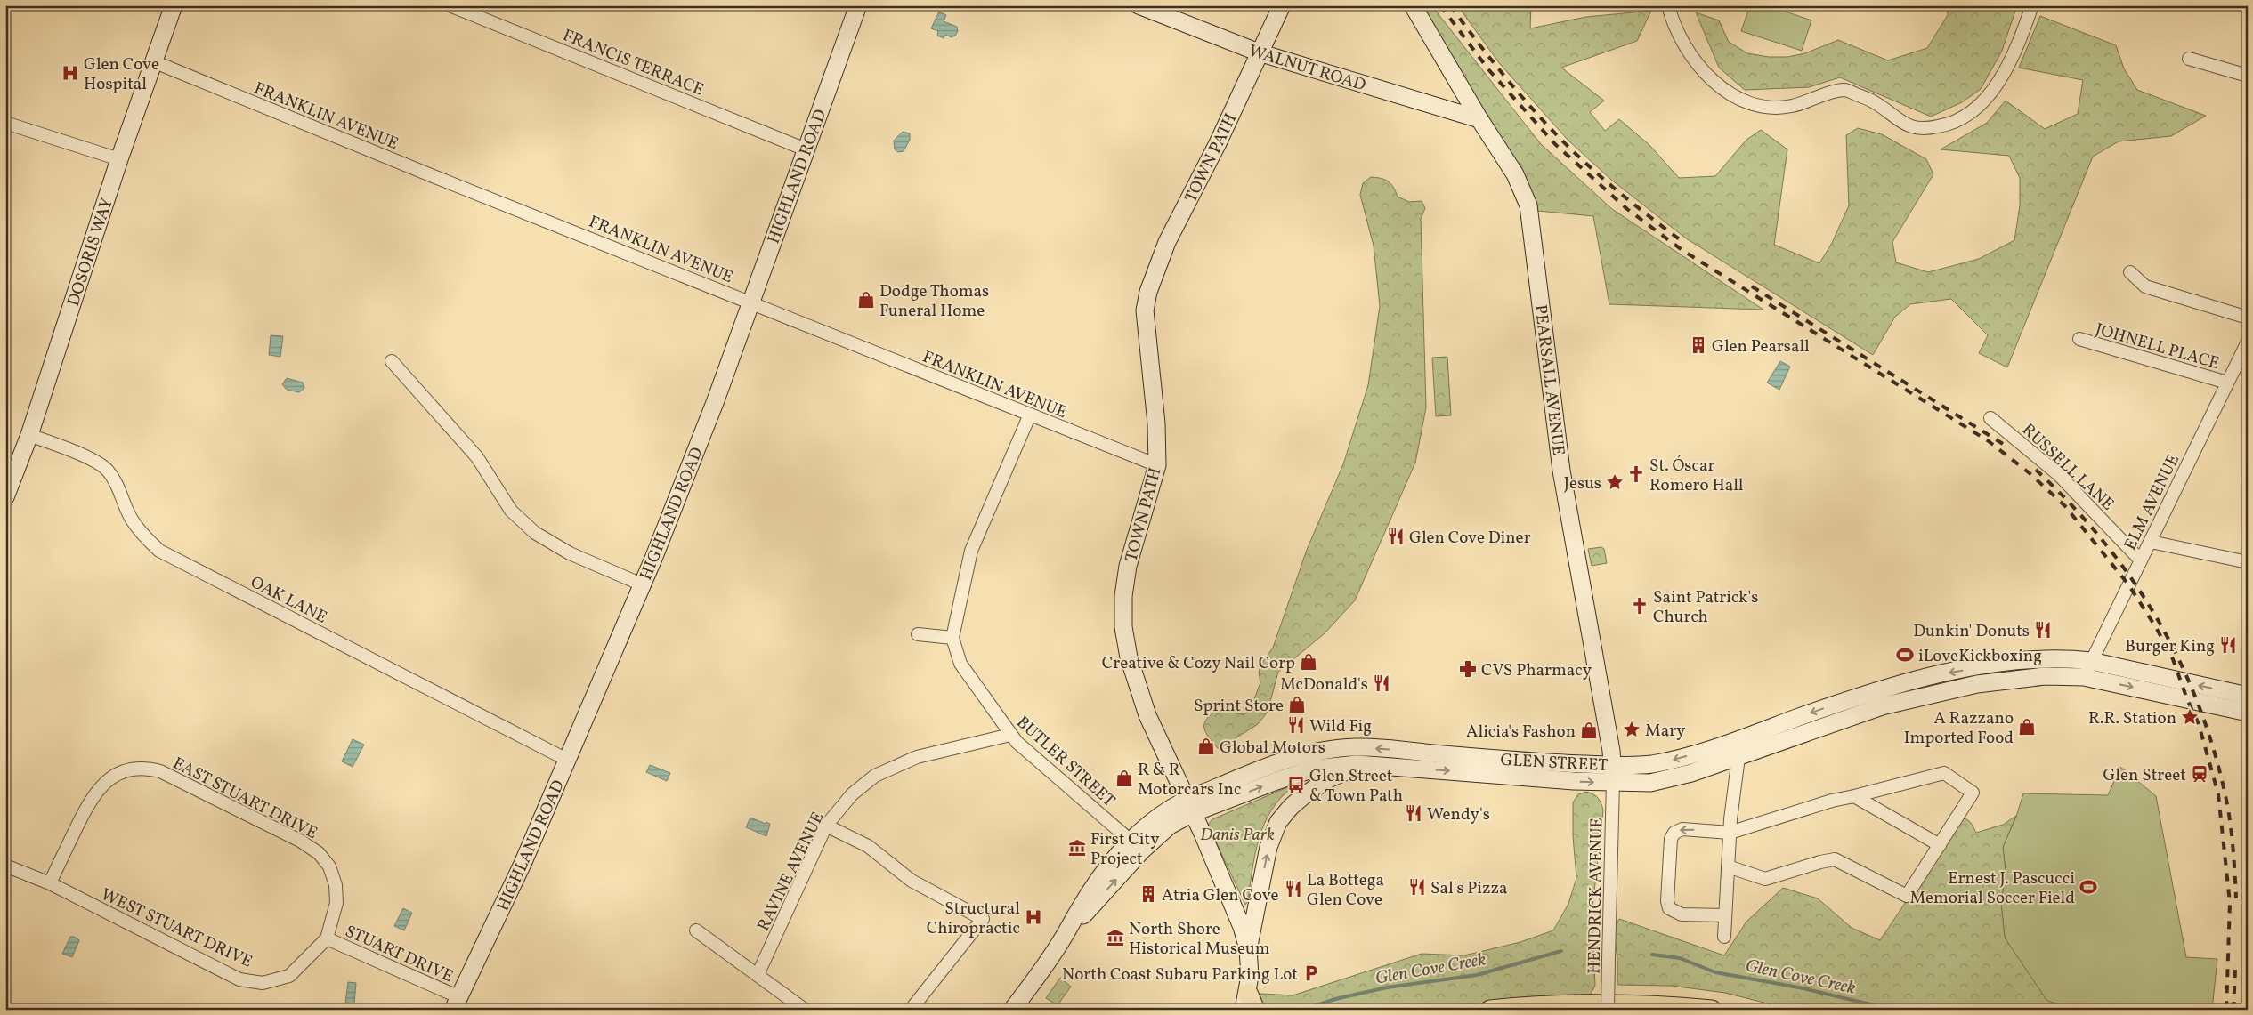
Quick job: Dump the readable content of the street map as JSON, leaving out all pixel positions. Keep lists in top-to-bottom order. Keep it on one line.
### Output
{"streets":{"main road":["WALNUT ROAD","TOWN PATH","HIGHLAND ROAD","DOSORIS WAY","PEARSALL AVENUE","GLEN STREET"],"street":["FRANCIS TERRACE","FRANKLIN AVENUE","JOHNELL PLACE","RUSSELL LANE","ELM AVENUE","OAK LANE","BUTLER STREET","EAST STUART DRIVE","RAVINE AVENUE","HENDRICK AVENUE","WEST STUART DRIVE","STUART DRIVE"]},"crossings":[["FRANCIS TERRACE","HIGHLAND ROAD"],["WALNUT ROAD","TOWN PATH"],["WALNUT ROAD","PEARSALL AVENUE"],["FRANKLIN AVENUE","TOWN PATH"],["FRANKLIN AVENUE","HIGHLAND ROAD"],["FRANKLIN AVENUE","DOSORIS WAY"],["FRANKLIN AVENUE","BUTLER STREET"],["TOWN PATH","GLEN STREET"],["HIGHLAND ROAD","OAK LANE"],["HIGHLAND ROAD","STUART DRIVE"],["DOSORIS WAY","OAK LANE"],["JOHNELL PLACE","ELM AVENUE"],["PEARSALL AVENUE","GLEN STREET"],["PEARSALL AVENUE","HENDRICK AVENUE"],["RUSSELL LANE","ELM AVENUE"],["ELM AVENUE","GLEN STREET"],["BUTLER STREET","GLEN STREET"],["BUTLER STREET","RAVINE AVENUE"],["GLEN STREET","HENDRICK AVENUE"],["EAST STUART DRIVE","WEST STUART DRIVE"],["EAST STUART DRIVE","STUART DRIVE"],["WEST STUART DRIVE","STUART DRIVE"]],"water":["Glen Cove Creek"],"parks":["Danis Park"],"places":{"hospital":["Glen Cove Hospital","Structural Chiropractic"],"shop":["Dodge Thomas Funeral Home","Creative & Cozy Nail Corp","Sprint Store","A Razzano Imported Food","Alicia's Fashon","Global Motors","R & R Motorcars Inc"],"building":["Glen Pearsall","Atria Glen Cove"],"church":["St. Óscar Romero Hall","Saint Patrick's Church"],"place":["Jesus","R.R. Station","Mary"],"restaurant":["Glen Cove Diner","Dunkin' Donuts","Burger King","McDonald's","Wild Fig","Wendy's","Sal's Pizza","La Bottega Glen Cove"],"sports":["iLoveKickboxing","Ernest J. Pascucci Memorial Soccer Field"],"pharmacy":["CVS Pharmacy"],"station":["Glen Street"],"bus stop":["Glen Street & Town Path"],"museum":["First City Project","North Shore Historical Museum"],"parking":["North Coast Subaru Parking Lot"]}}
